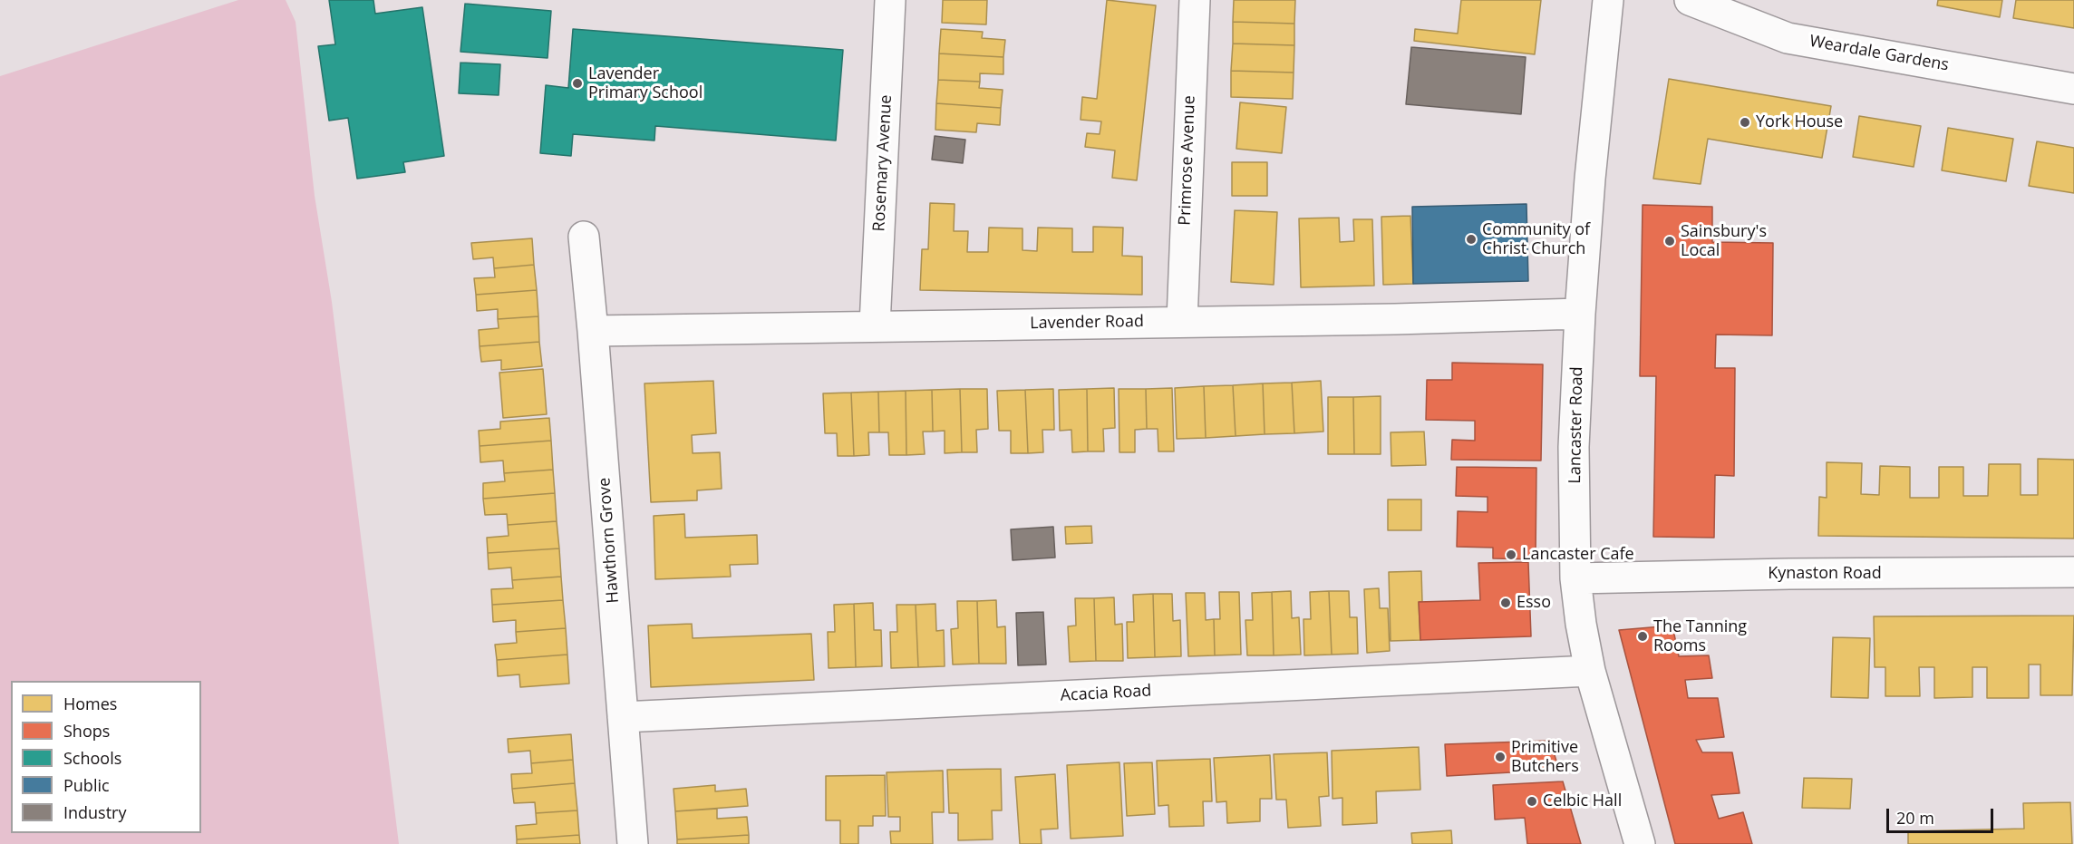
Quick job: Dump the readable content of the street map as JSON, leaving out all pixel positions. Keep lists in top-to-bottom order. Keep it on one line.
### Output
{"streets":{"street":["Weardale Gardens","Primrose Avenue","Rosemary Avenue","Lavender Road","Lancaster Road","Hawthorn Grove","Kynaston Road","Acacia Road"]},"crossings":[["Primrose Avenue","Lavender Road"],["Rosemary Avenue","Lavender Road"],["Lavender Road","Lancaster Road"],["Lavender Road","Hawthorn Grove"],["Lancaster Road","Kynaston Road"],["Lancaster Road","Acacia Road"],["Hawthorn Grove","Acacia Road"]],"places":["Lavender Primary School","York House","Community of Christ Church","Sainsbury's Local","Lancaster Cafe","Esso","The Tanning Rooms","Primitive Butchers","Celbic Hall"],"legend":["Homes","Shops","Schools","Public","Industry"],"scale_bar":"20 m"}
